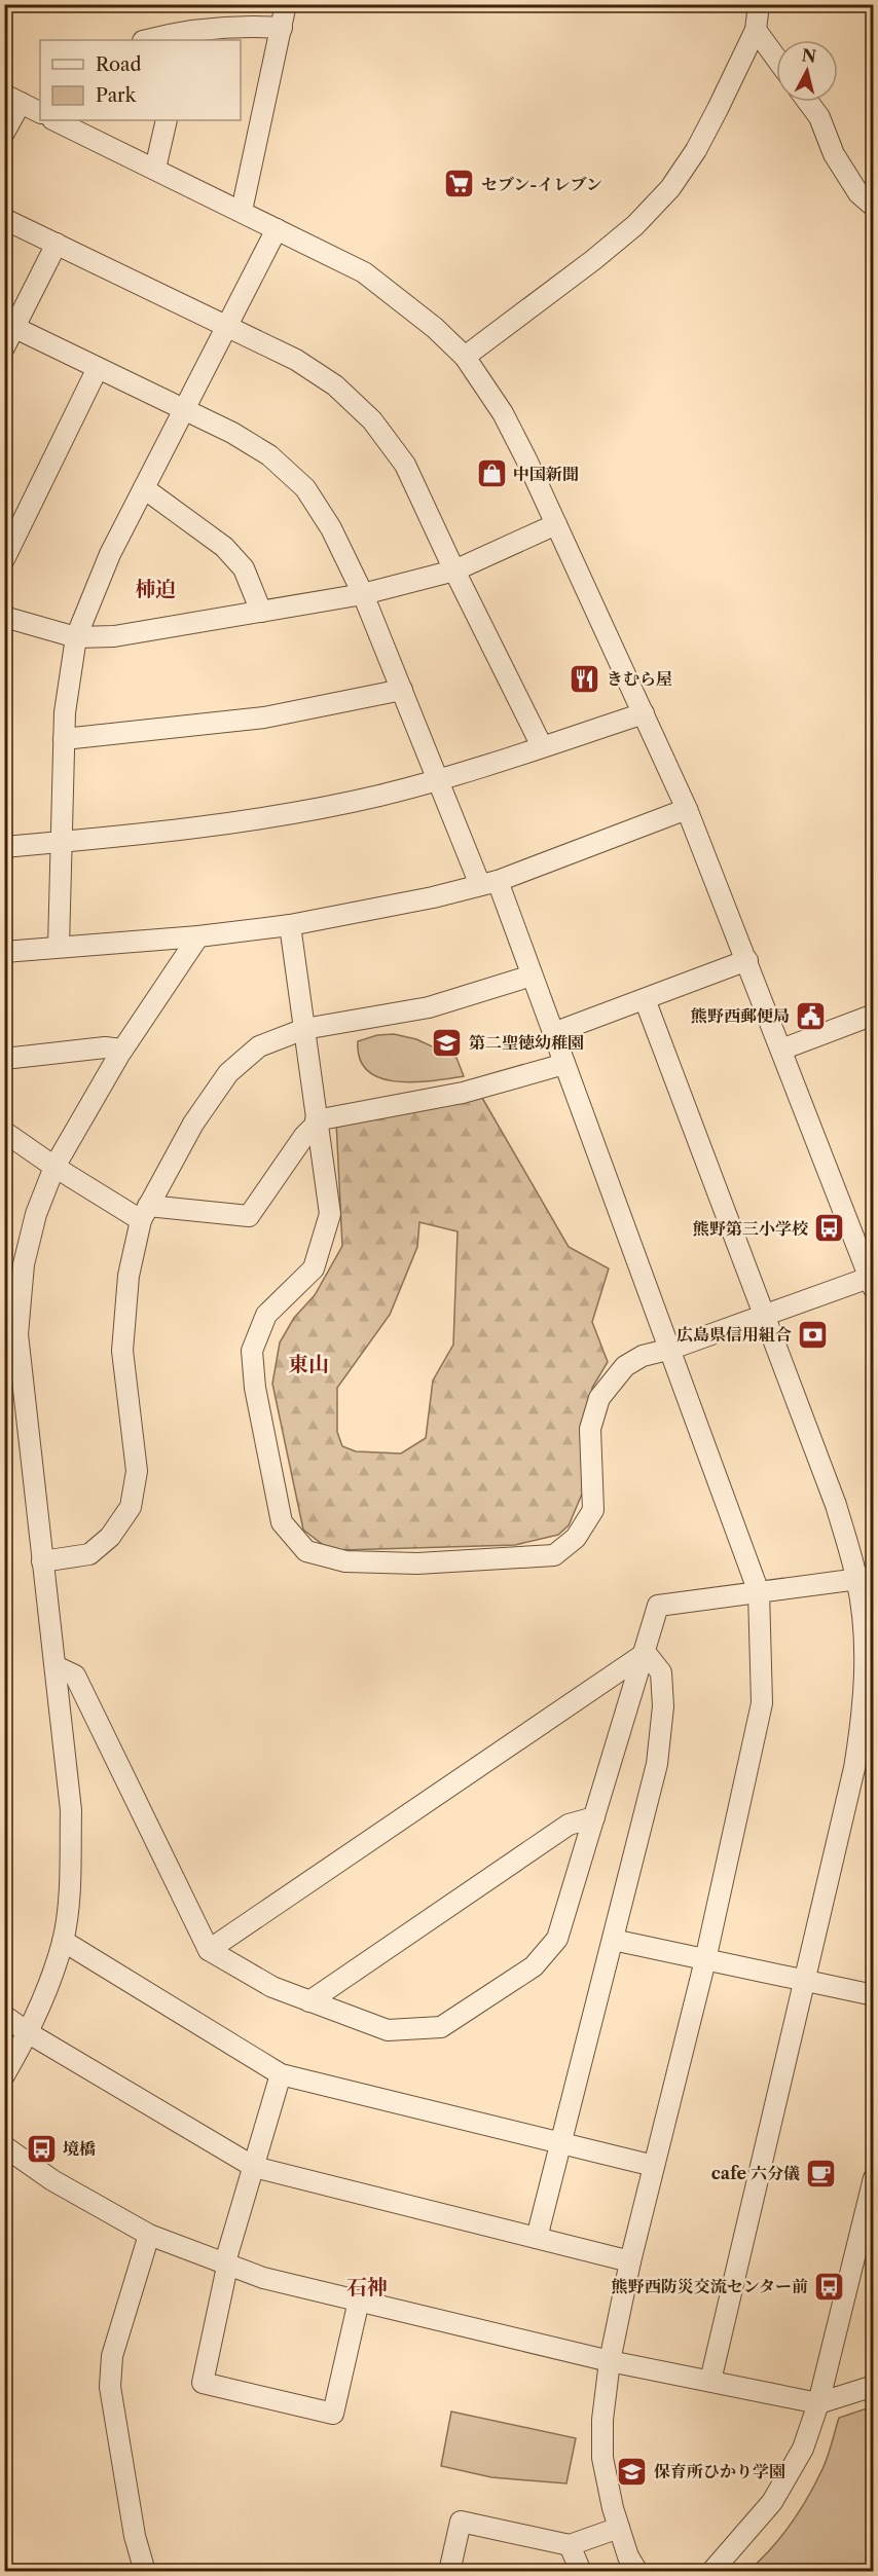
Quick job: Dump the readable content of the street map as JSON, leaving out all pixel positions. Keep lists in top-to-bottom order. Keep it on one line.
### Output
{"districts":["柿迫","東山","石神"],"places":{"supermarket":["セブン-イレブン"],"shop":["中国新聞"],"restaurant":["きむら屋"],"public building":["熊野西郵便局"],"school or university":["第二聖徳幼稚園","保育所ひかり学園"],"bus stop":["熊野第三小学校","境橋","熊野西防災交流センター前"],"bank":["広島県信用組合"],"cafe":["cafe 六分儀"]},"legend":["Road","Park"],"north":"top"}
